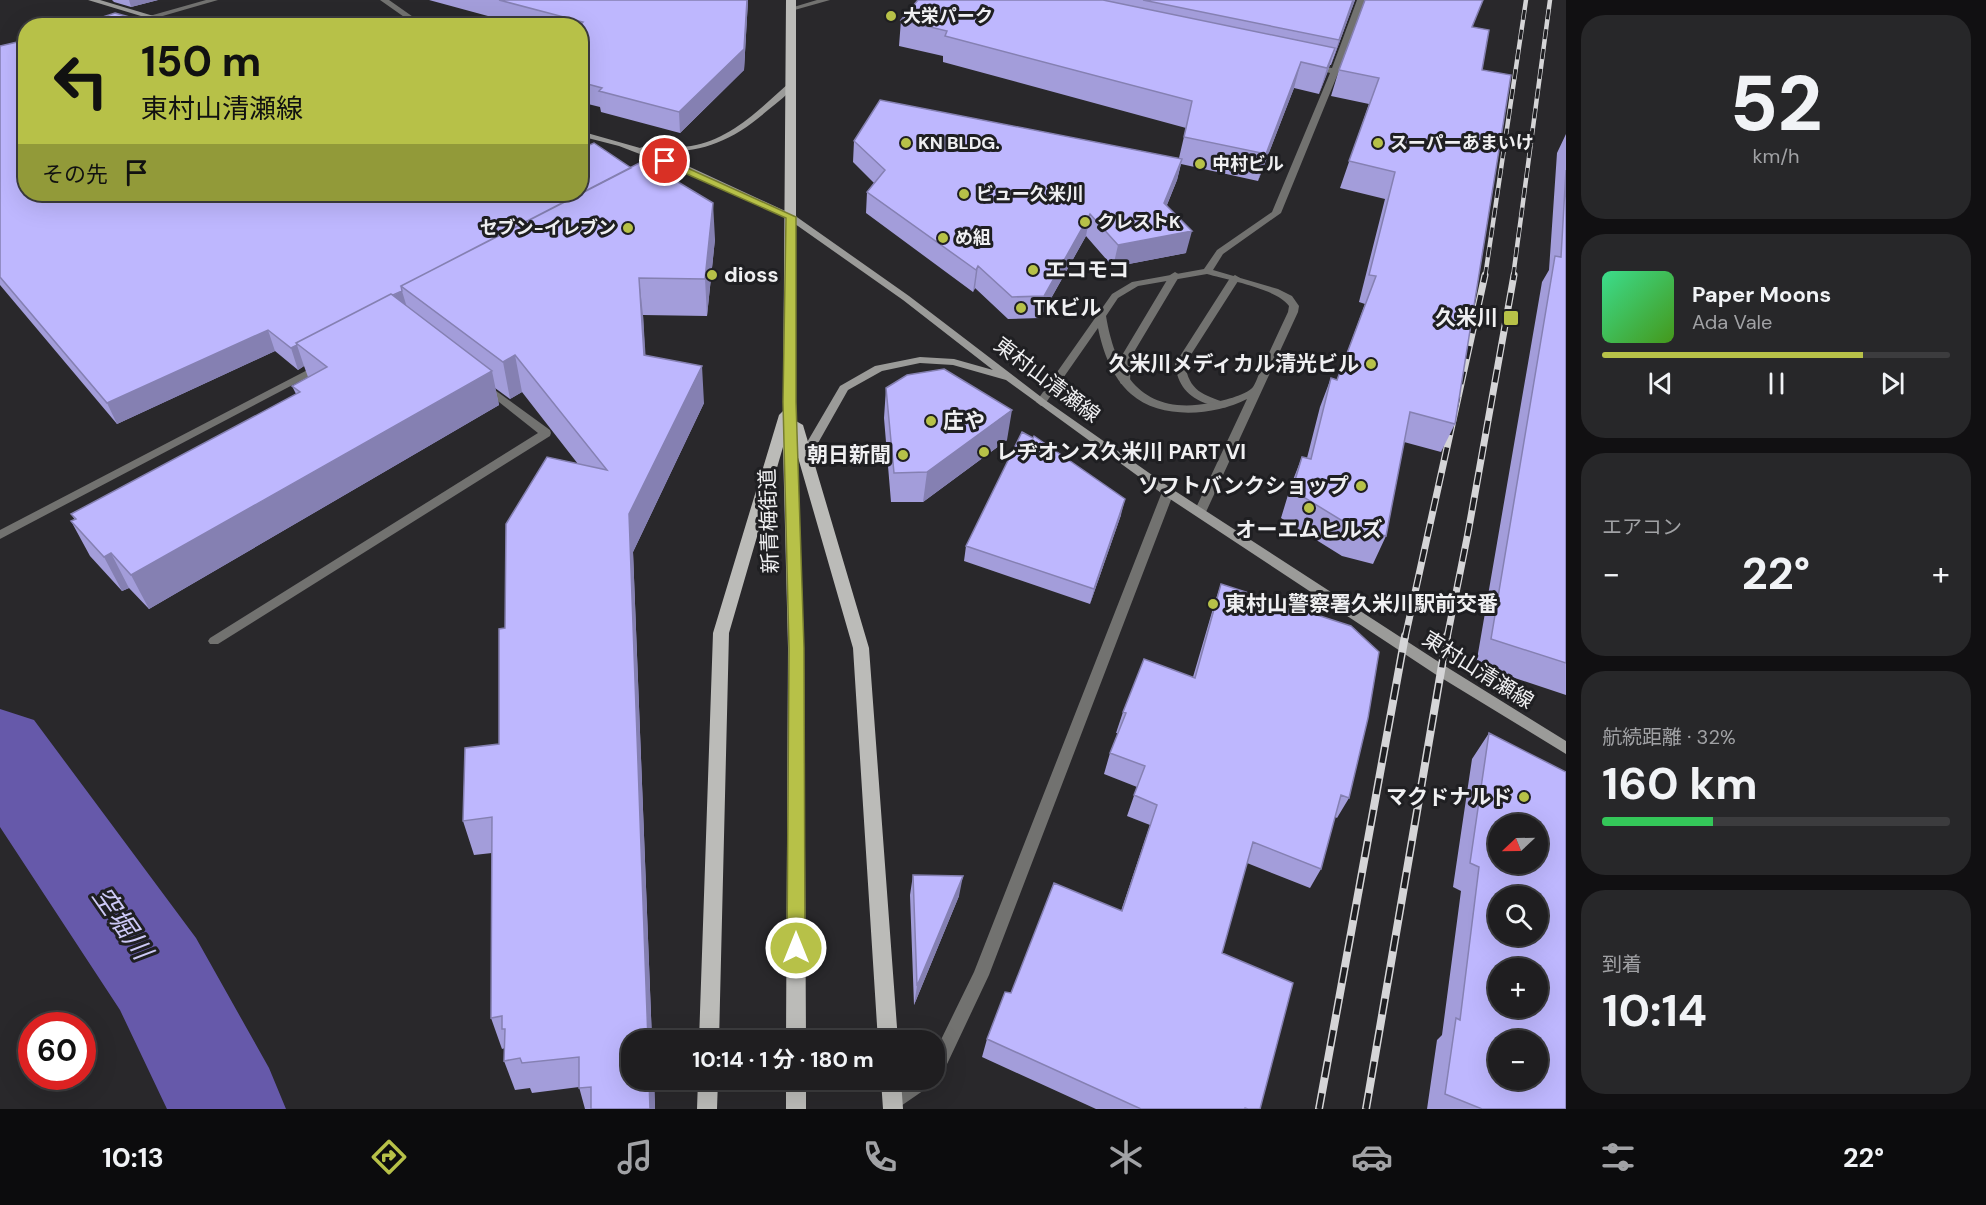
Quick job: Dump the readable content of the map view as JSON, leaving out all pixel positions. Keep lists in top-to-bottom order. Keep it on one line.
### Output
{"streets":{"main road":["東村山清瀬線","新青梅街道"]},"crossings":[["東村山清瀬線","新青梅街道"]],"water":["空堀川"],"places":{"other":["大栄パーク","KN BLDG.","スーパーあまいけ","中村ビル","ビュー久米川","クレストK","セブン-イレブン","め組","エコモコ","dioss","TKビル","久米川メディカル清光ビル","庄や","レヂオンス久米川 PART VI","朝日新聞","ソフトバンクショップ","オーエムヒルズ","東村山警察署久米川駅前交番","マクドナルド"],"transit":["久米川"]},"north":"left","page":{"tile":[["52","km/h"],"エアコン",["航続距離 · 32%","160 km"],["到着","10:14"]],"turn":["150 m","東村山清瀬線"],"then":"その先","song":["Paper Moons","Ada Vale"],"heat":["−","22°","+"],"map_buttons":["+","−"],"limit":"60","trip":"10:14 · 1 分 · 180 m","tabs":["10:13","22°"]}}
